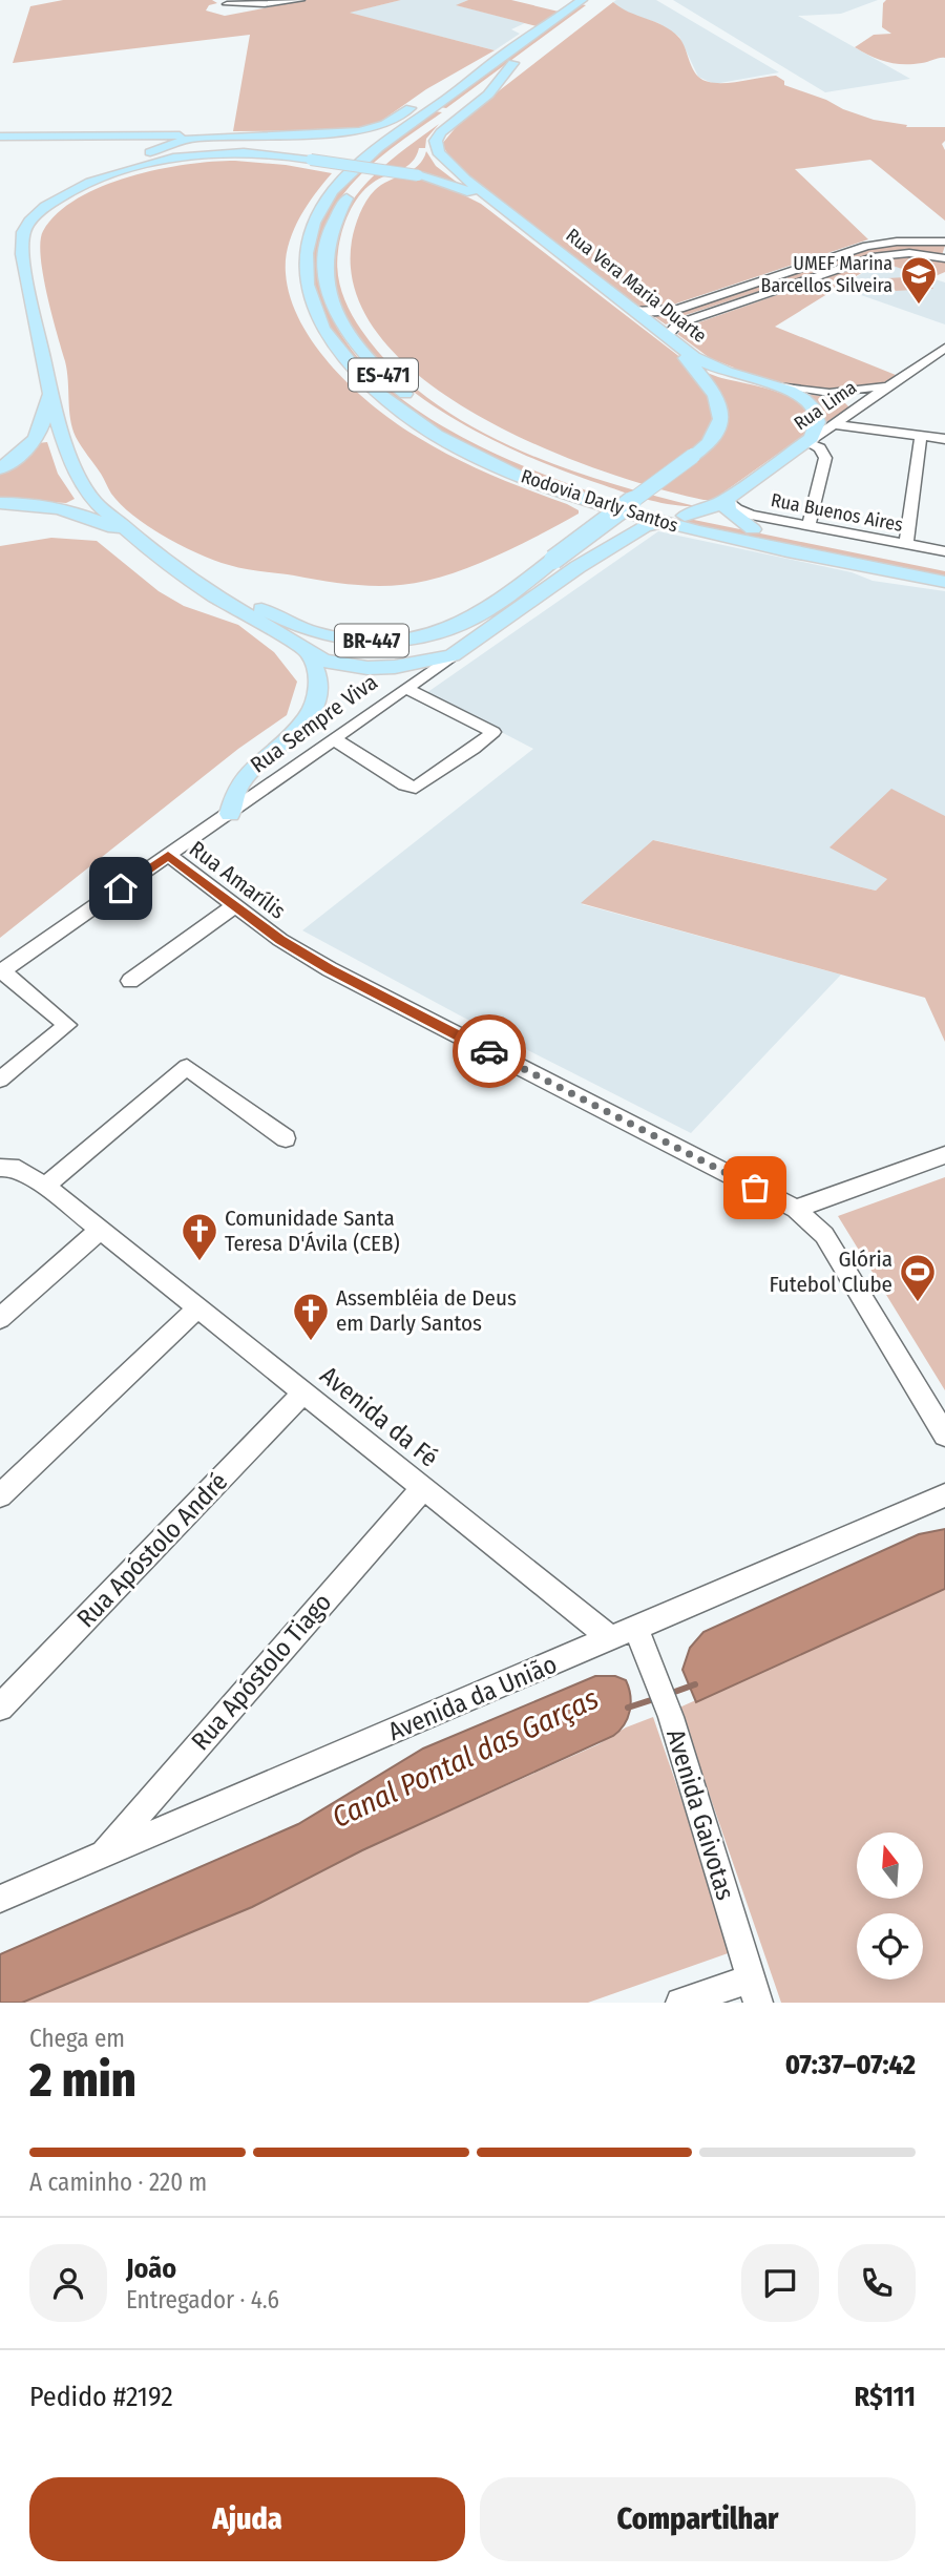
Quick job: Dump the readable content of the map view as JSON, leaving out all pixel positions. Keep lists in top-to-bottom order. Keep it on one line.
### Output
{"streets":{"main road":["Rua Vera Maria Duarte","ES-471","Rua Lima","Rodovia Darly Santos","BR-447","Rua Sempre Viva"],"street":["Rua Buenos Aires","Rua Amarílis","Avenida da Fé","Rua Apóstolo André","Rua Apóstolo Tiago","Avenida da União","Avenida Gaivotas"]},"crossings":[["Rua Vera Maria Duarte","Rua Lima"],["Rua Vera Maria Duarte","BR-447"],["Rua Lima","Rodovia Darly Santos"],["Rua Lima","Rua Buenos Aires"],["Rodovia Darly Santos","Rua Sempre Viva"],["BR-447","Rua Sempre Viva"],["Rua Sempre Viva","Rua Amarílis"],["Avenida da Fé","Rua Apóstolo André"],["Avenida da Fé","Rua Apóstolo Tiago"],["Avenida da Fé","Avenida da União"],["Avenida da Fé","Avenida Gaivotas"],["Rua Apóstolo Tiago","Avenida da União"],["Avenida da União","Avenida Gaivotas"]],"water":["Canal Pontal das Garças"],"places":{"school or university":["UMEF Marina Barcellos Silveira"],"church":["Comunidade Santa Teresa D'Ávila (CEB)","Assembléia de Deus em Darly Santos"],"sports":["Glória Futebol Clube"]},"north":"top","page":{"heading":["2 min","Chega em","07:37–07:42"],"panel":["João","Entregador · 4.6","Pedido #2192","R$111"],"bar":"A caminho · 220 m","buttons":["Ajuda","Compartilhar"]}}
